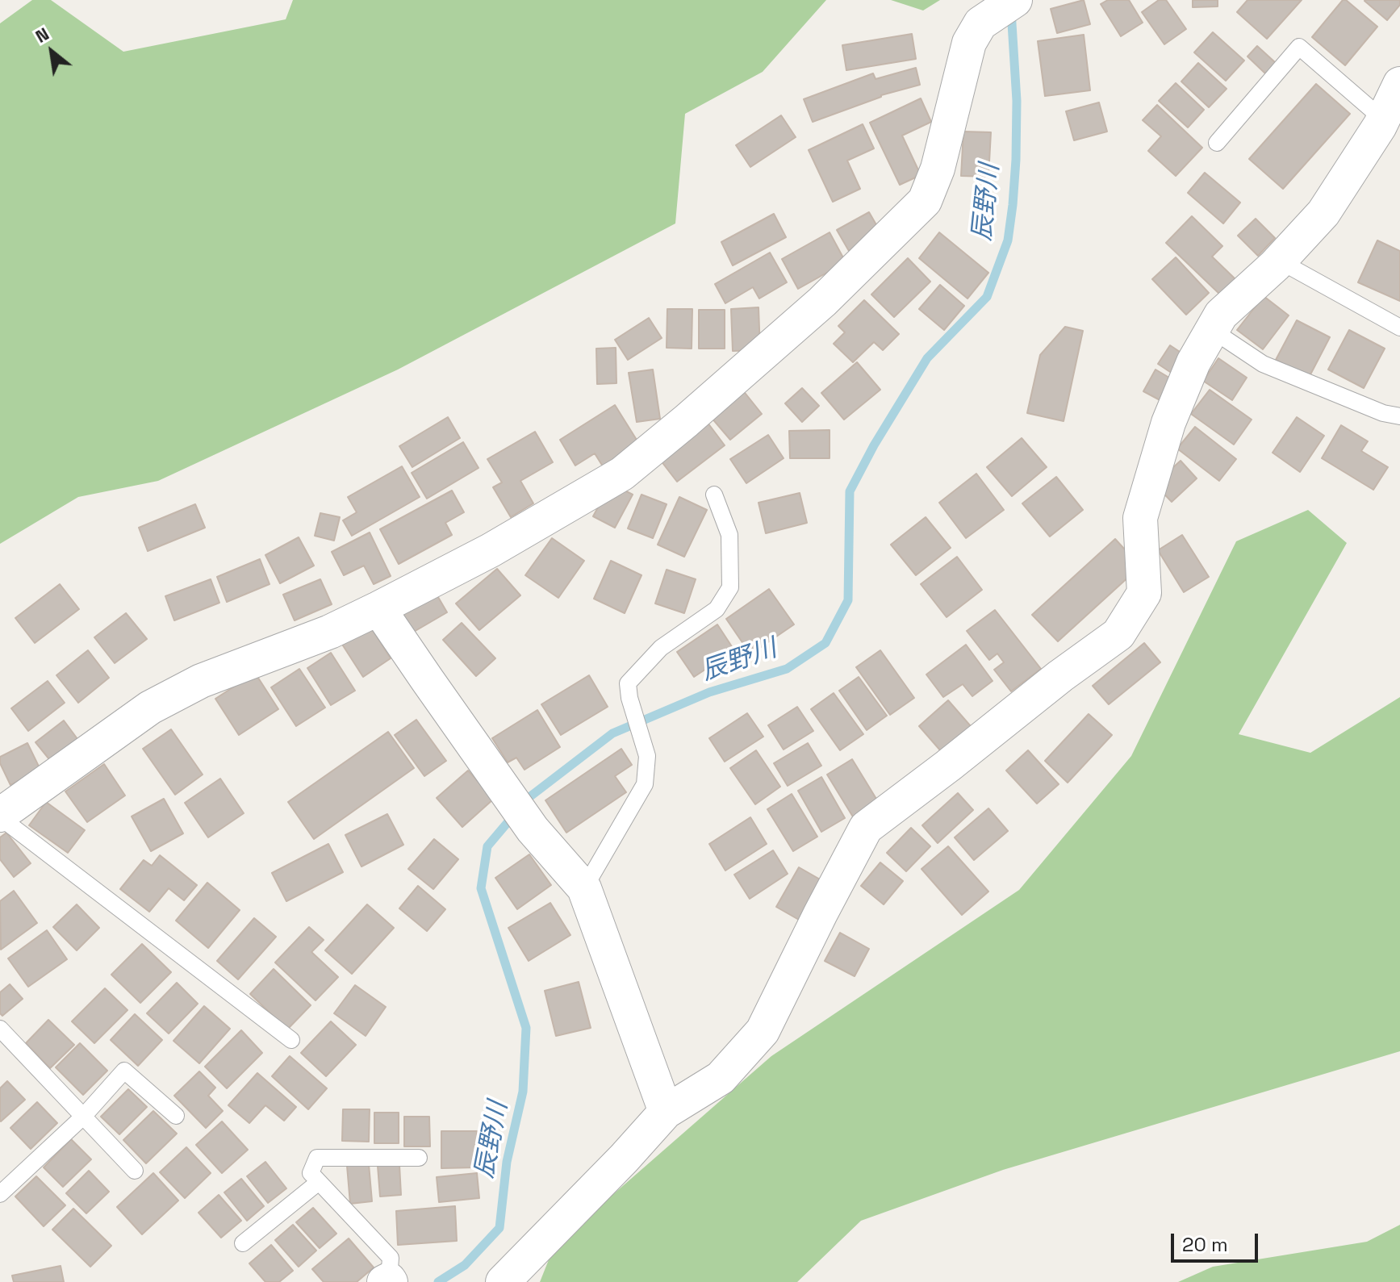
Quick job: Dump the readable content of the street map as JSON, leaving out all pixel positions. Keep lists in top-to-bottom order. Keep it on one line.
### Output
{"water":["辰野川"],"scale_bar":"20 m","north":"top left"}
